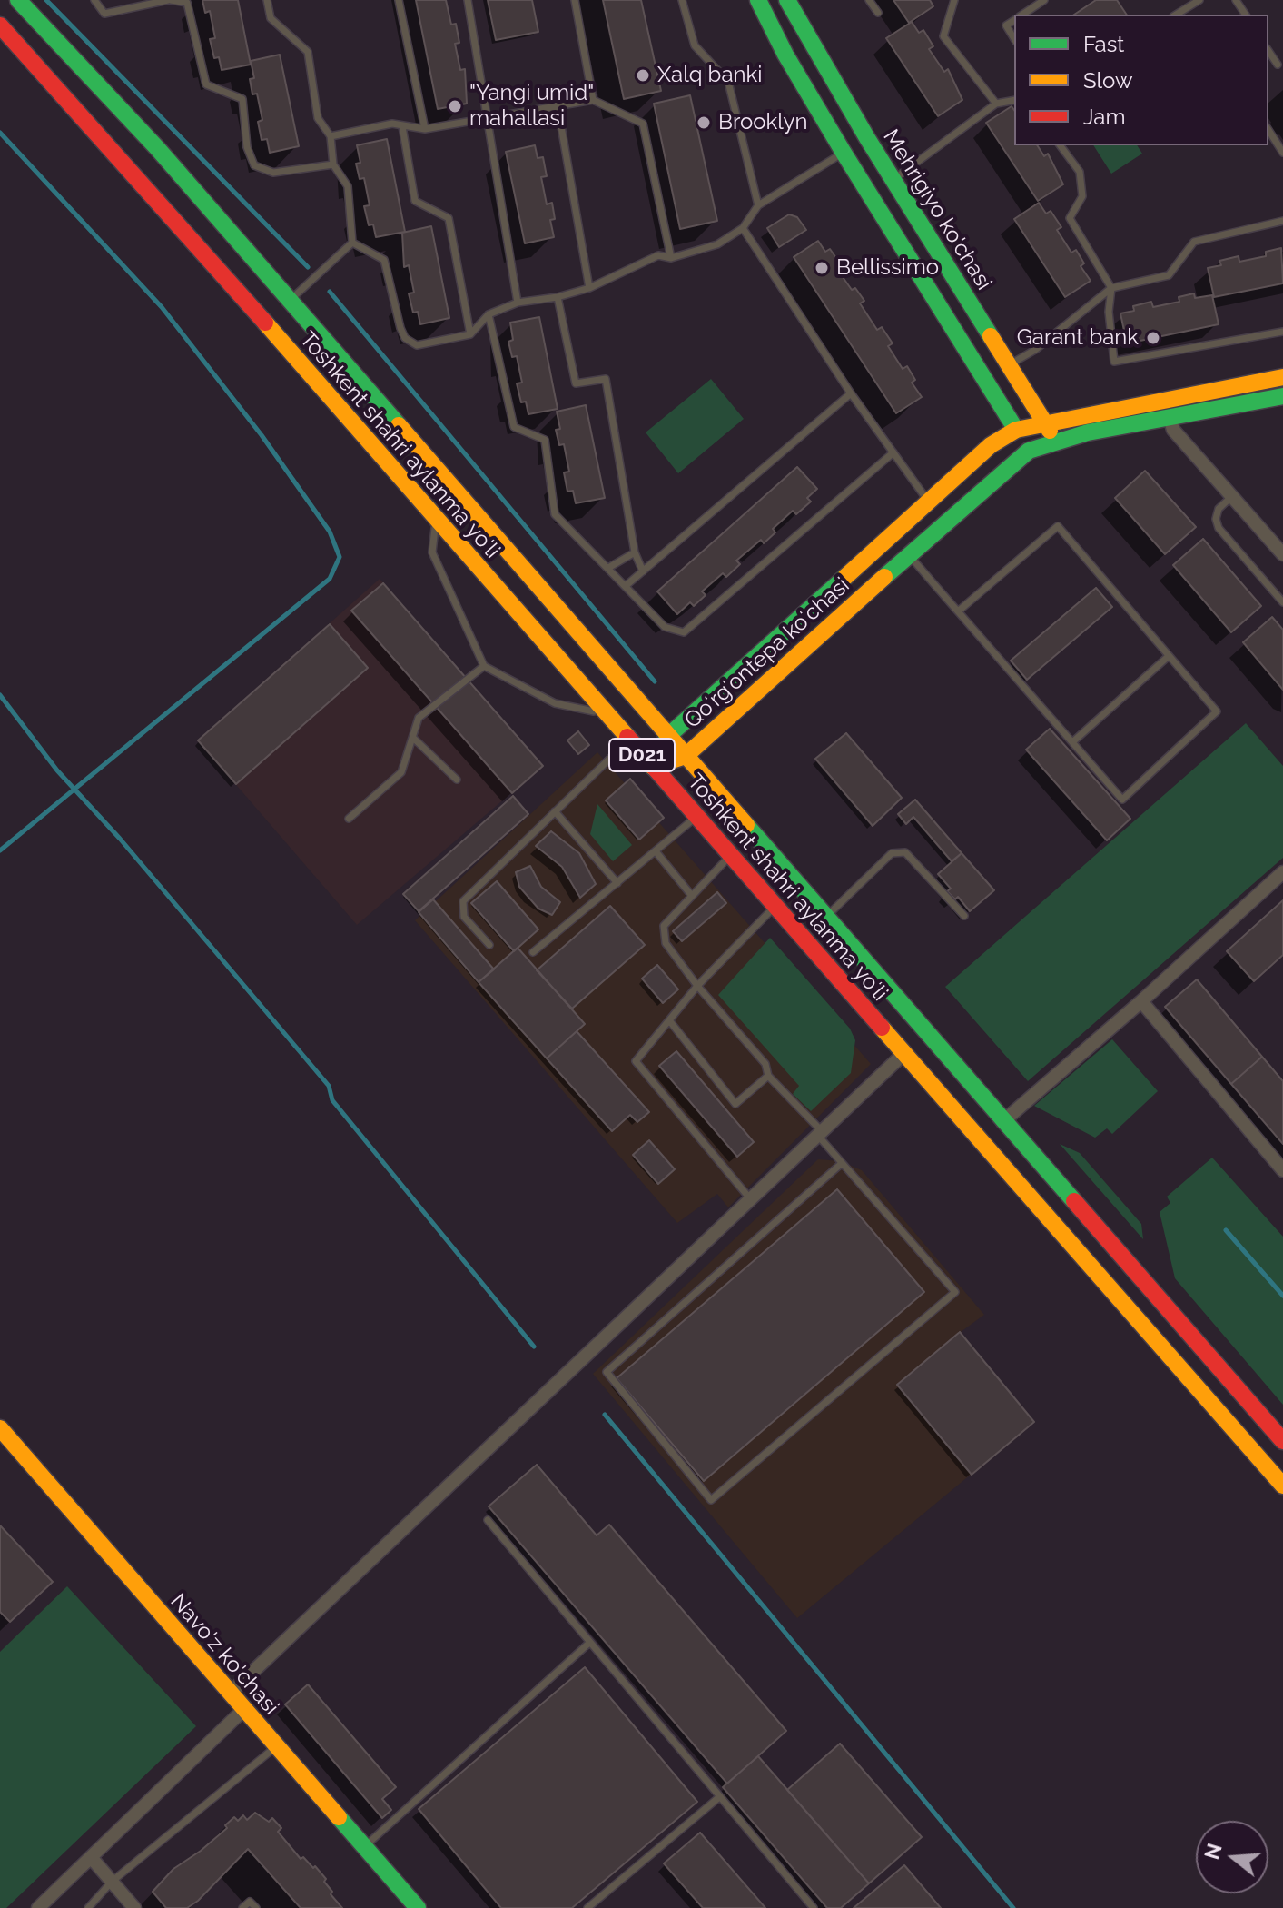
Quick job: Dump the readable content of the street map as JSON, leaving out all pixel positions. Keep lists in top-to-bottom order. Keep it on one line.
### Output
{"streets":{"main road":["Mehrigiyo ko'chasi","Toshkent shahri aylanma yoʻli","Qoʻrgʻontepa koʻchasi","D021","Navo'z ko'chasi"]},"crossings":[["Mehrigiyo ko'chasi","Qoʻrgʻontepa koʻchasi"],["Toshkent shahri aylanma yoʻli","Qoʻrgʻontepa koʻchasi"]],"places":["Xalq banki","\"Yangi umid\" mahallasi","Brooklyn","Bellissimo","Garant bank"],"legend":["Fast","Slow","Jam"],"north":"left"}
